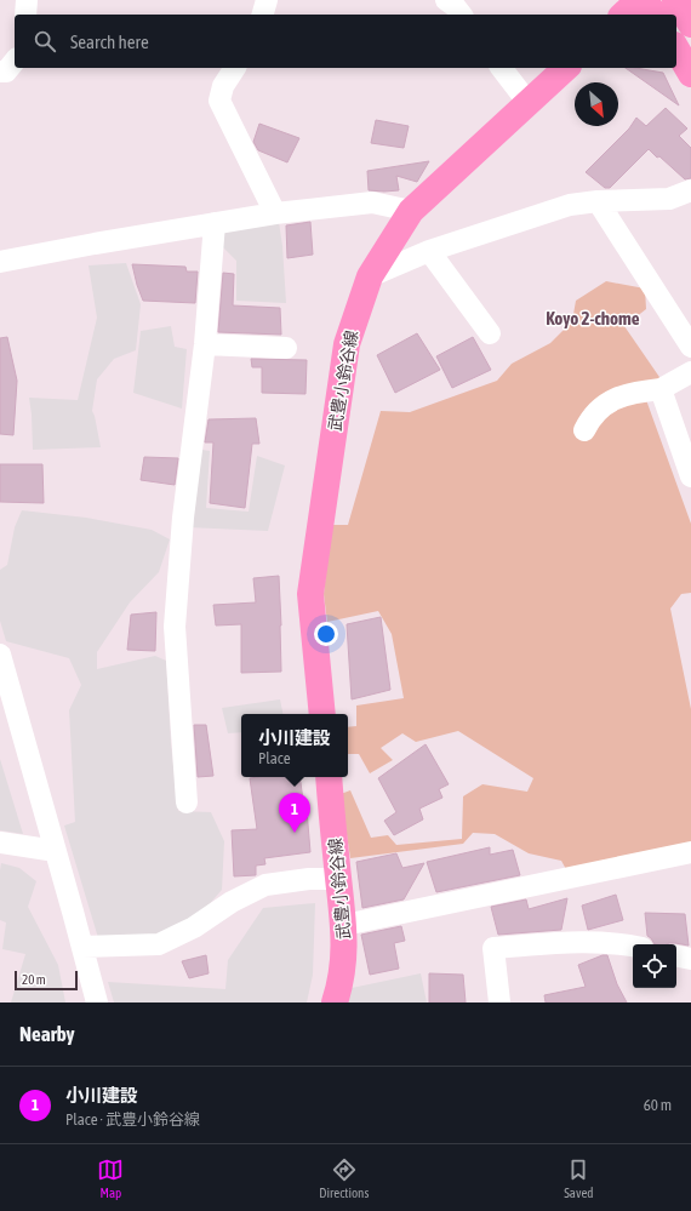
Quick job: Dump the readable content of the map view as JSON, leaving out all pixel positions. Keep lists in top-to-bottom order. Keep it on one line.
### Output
{"streets":{"main road":["武豊小鈴谷線"]},"districts":["Koyo 2-chome"],"scale_bar":"20 m","north":"bottom right","page":{"search":"Search here","popup":["小川建設","Place"],"pins":"1","scale":"20 m","heading":"Nearby","list":[{"mark":"1","name":"小川建設","note":"Place · 武豊小鈴谷線","value":"60 m"}],"nav":["Map","Directions","Saved"]}}
